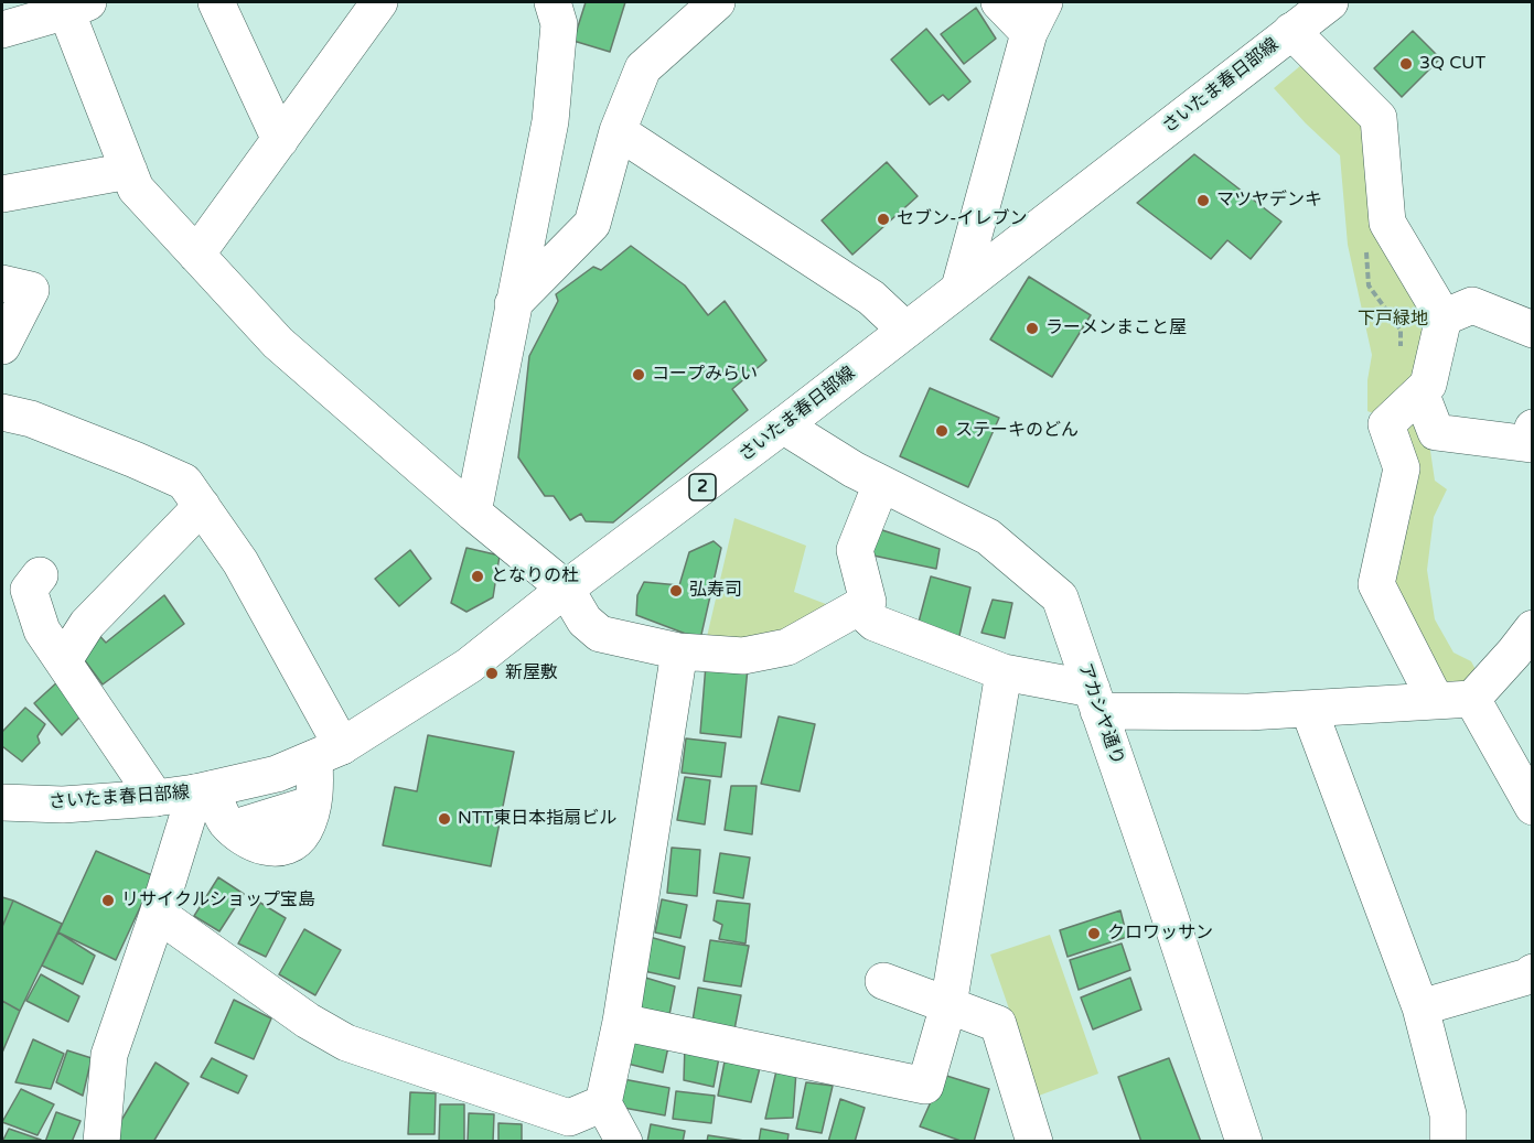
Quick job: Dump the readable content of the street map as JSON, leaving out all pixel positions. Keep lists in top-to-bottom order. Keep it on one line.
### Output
{"streets":{"street":["さいたま春日部線","2","アカシヤ通り"]},"crossings":[["さいたま春日部線","アカシヤ通り"]],"parks":["下戸緑地"],"places":["3Q CUT","マツヤデンキ","セブン-イレブン","ラーメンまこと屋","コープみらい","ステーキのどん","となりの杜","弘寿司","新屋敷","NTT東日本指扇ビル","リサイクルショップ宝島","クロワッサン"]}
